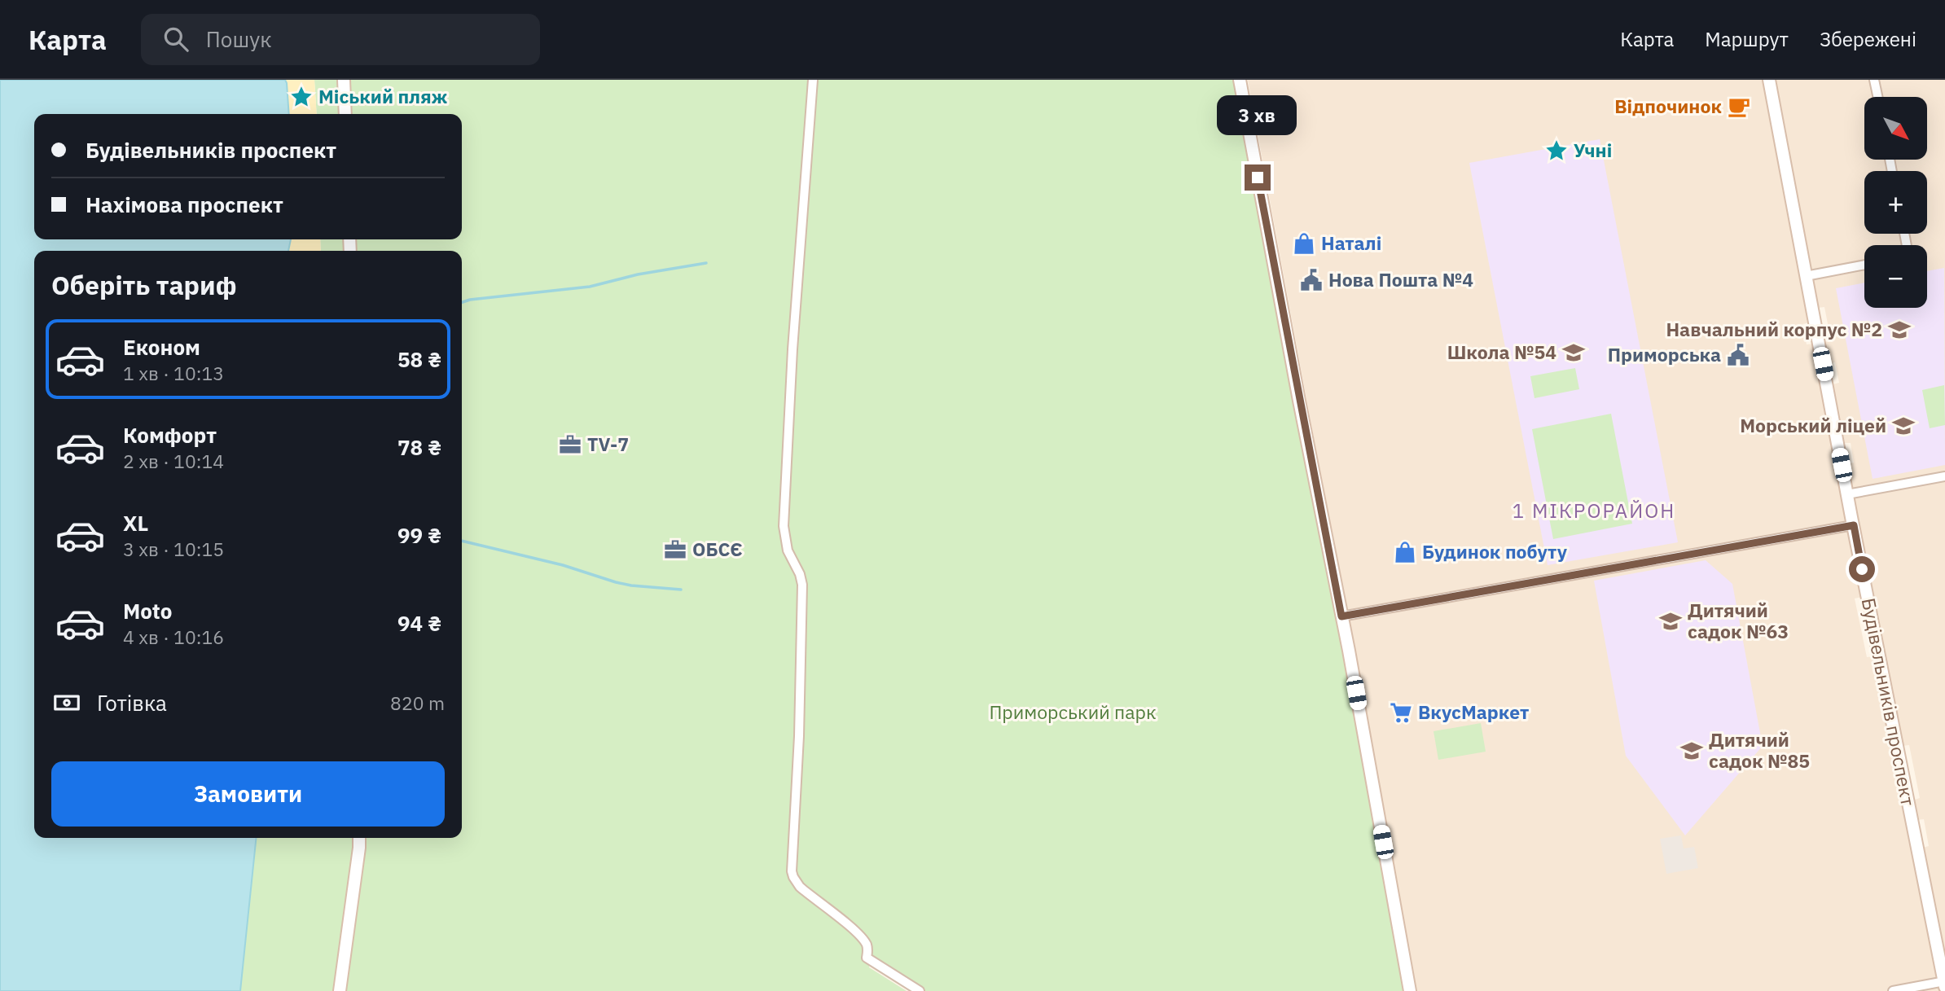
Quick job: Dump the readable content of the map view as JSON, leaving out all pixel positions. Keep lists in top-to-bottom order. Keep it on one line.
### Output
{"streets":{"main road":["Будівельників проспект"]},"districts":["1 МІКРОРАЙОН"],"parks":["Приморський парк"],"places":{"place":["Міський пляж","Учні"],"cafe":["Відпочинок"],"shop":["Наталі","Будинок побуту"],"public building":["Нова Пошта №4","Приморська"],"school or university":["Навчальний корпус №2","Школа №54","Морський ліцей","Дитячий садок №63","Дитячий садок №85"],"office":["TV-7","ОБСЄ"],"supermarket":["ВкусМаркет"]},"north":"bottom right","page":{"header":"Карта","search":"Пошук","nav":["Карта","Маршрут","Збережені"],"bubble":"3 хв","map_buttons":["+","−"],"banner":["Будівельників проспект","Нахімова проспект"],"heading":"Оберіть тариф","list":[{"name":"Економ","note":"1 хв · 10:13","value":"58 ₴"},{"name":"Комфорт","note":"2 хв · 10:14","value":"78 ₴"},{"name":"XL","note":"3 хв · 10:15","value":"99 ₴"},{"name":"Moto","note":"4 хв · 10:16","value":"94 ₴"}],"pay":["Готівка","820 m"],"buttons":"Замовити"}}
